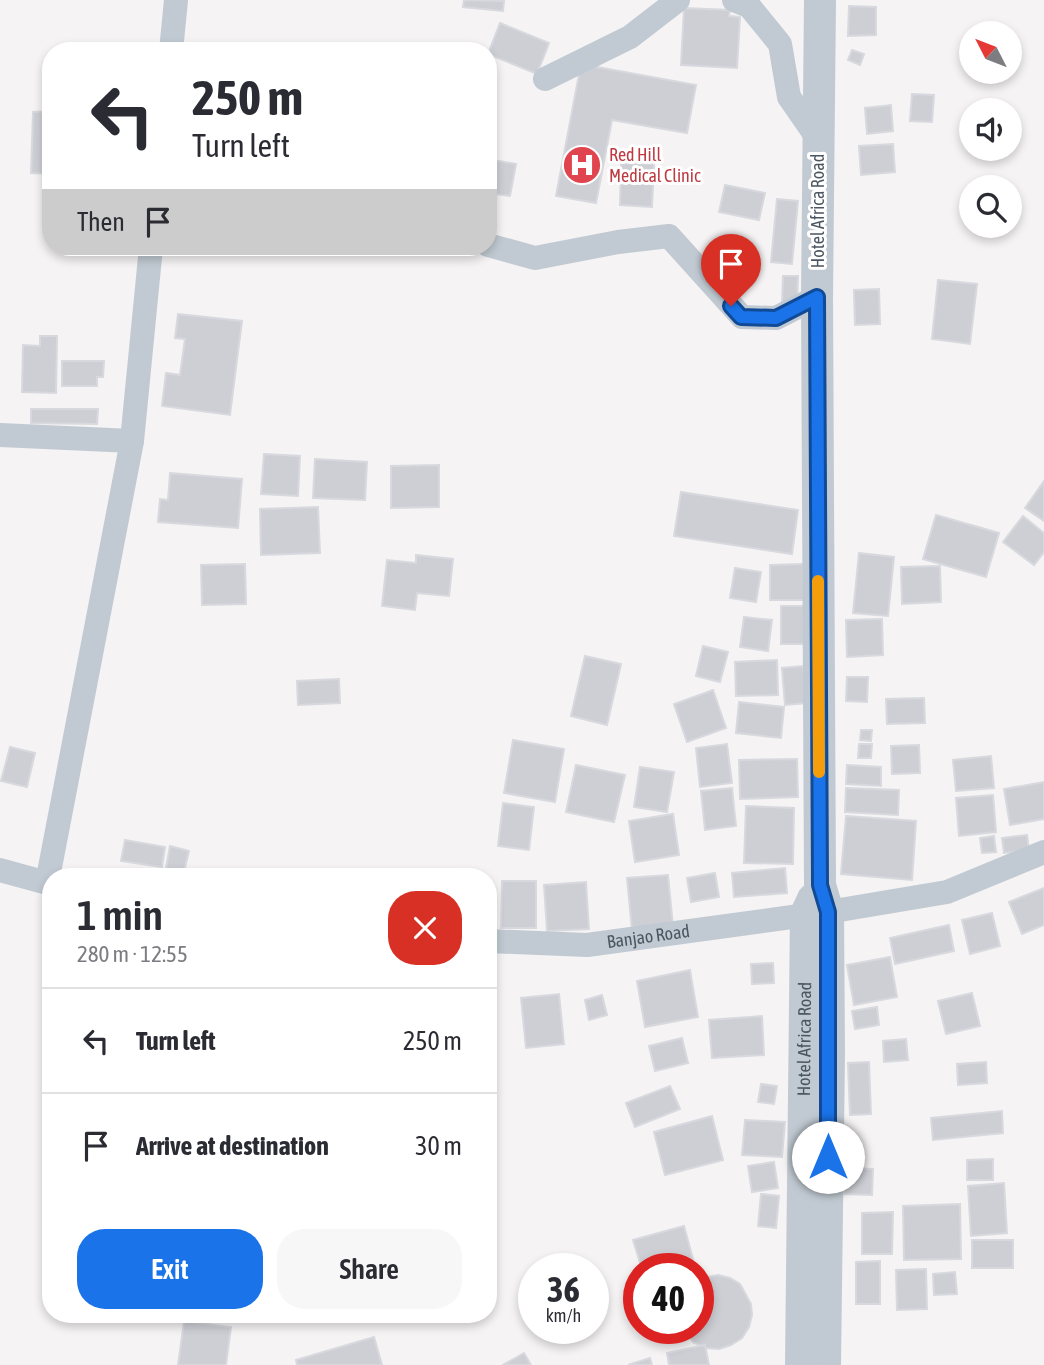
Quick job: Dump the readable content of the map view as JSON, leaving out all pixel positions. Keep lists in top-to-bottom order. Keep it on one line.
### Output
{"streets":{"street":["Hotel Africa Road","Banjao Road"]},"crossings":[["Hotel Africa Road","Banjao Road"]],"places":{"hospital":["Red Hill Medical Clinic"]},"north":"top left","page":{"turn":["250 m","Turn left"],"then":"Then","heading":["1 min","280 m · 12:55"],"list":[{"name":"Turn left","value":"250 m"},{"name":"Arrive at destination","value":"30 m"}],"buttons":["Exit","Share"],"speed":"36 km/h","limit":"40"}}
